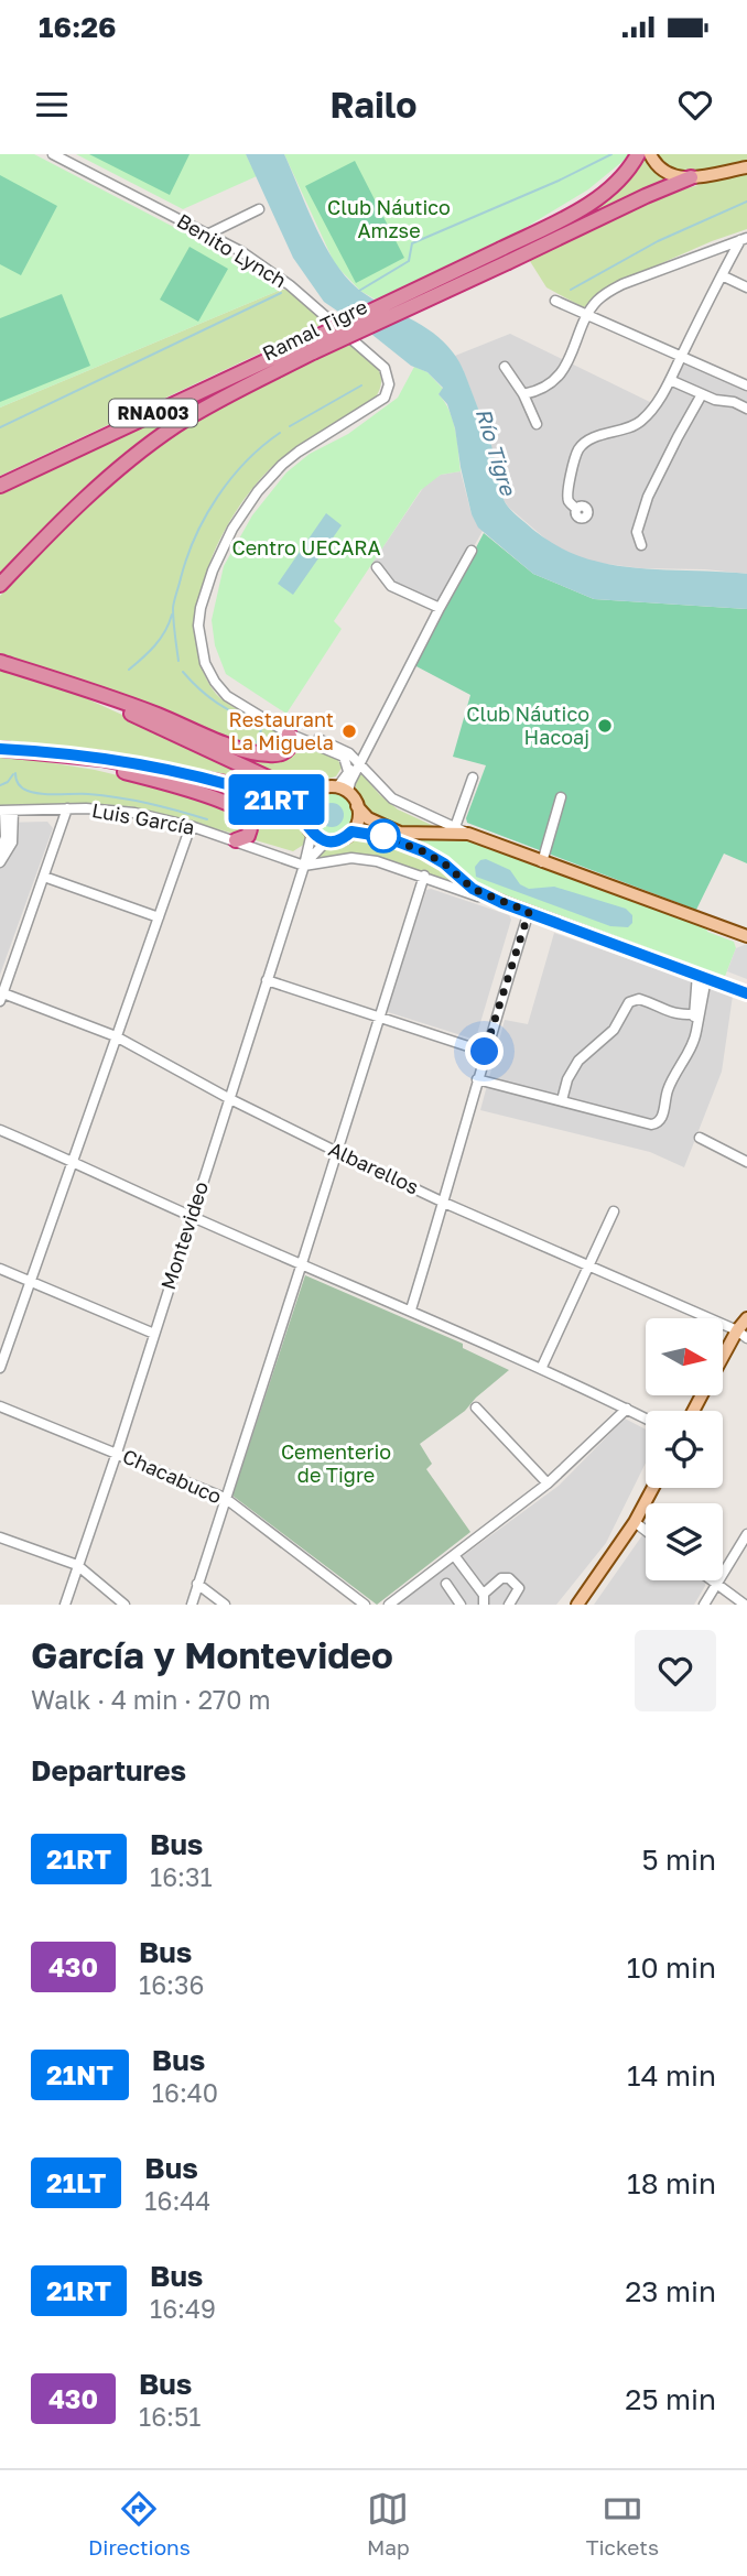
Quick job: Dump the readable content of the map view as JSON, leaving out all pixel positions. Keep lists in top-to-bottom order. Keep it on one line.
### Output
{"streets":{"highway":["Ramal Tigre","RNA003"],"street":["Benito Lynch","Luis García","Albarellos","Montevideo","Chacabuco"]},"crossings":[["Ramal Tigre","RNA003"],["Luis García","Montevideo"],["Albarellos","Montevideo"],["Montevideo","Chacabuco"]],"water":["Río Tigre"],"parks":["Club Náutico Amzse","Centro UECARA","Cementerio de Tigre"],"places":["Club Náutico Hacoaj","Restaurant La Miguela"],"lines":["bus line 21RT"],"north":"right","page":{"status":"16:26","header":"Railo","on_map":"21RT","heading":[["García y Montevideo","Walk · 4 min · 270 m"],"Departures"],"list":[{"mark":"21RT","name":"Bus","note":"16:31","value":"5 min"},{"mark":"430","name":"Bus","note":"16:36","value":"10 min"},{"mark":"21NT","name":"Bus","note":"16:40","value":"14 min"},{"mark":"21LT","name":"Bus","note":"16:44","value":"18 min"},{"mark":"21RT","name":"Bus","note":"16:49","value":"23 min"},{"mark":"430","name":"Bus","note":"16:51","value":"25 min"}],"tabs":["Directions","Map","Tickets"]}}
